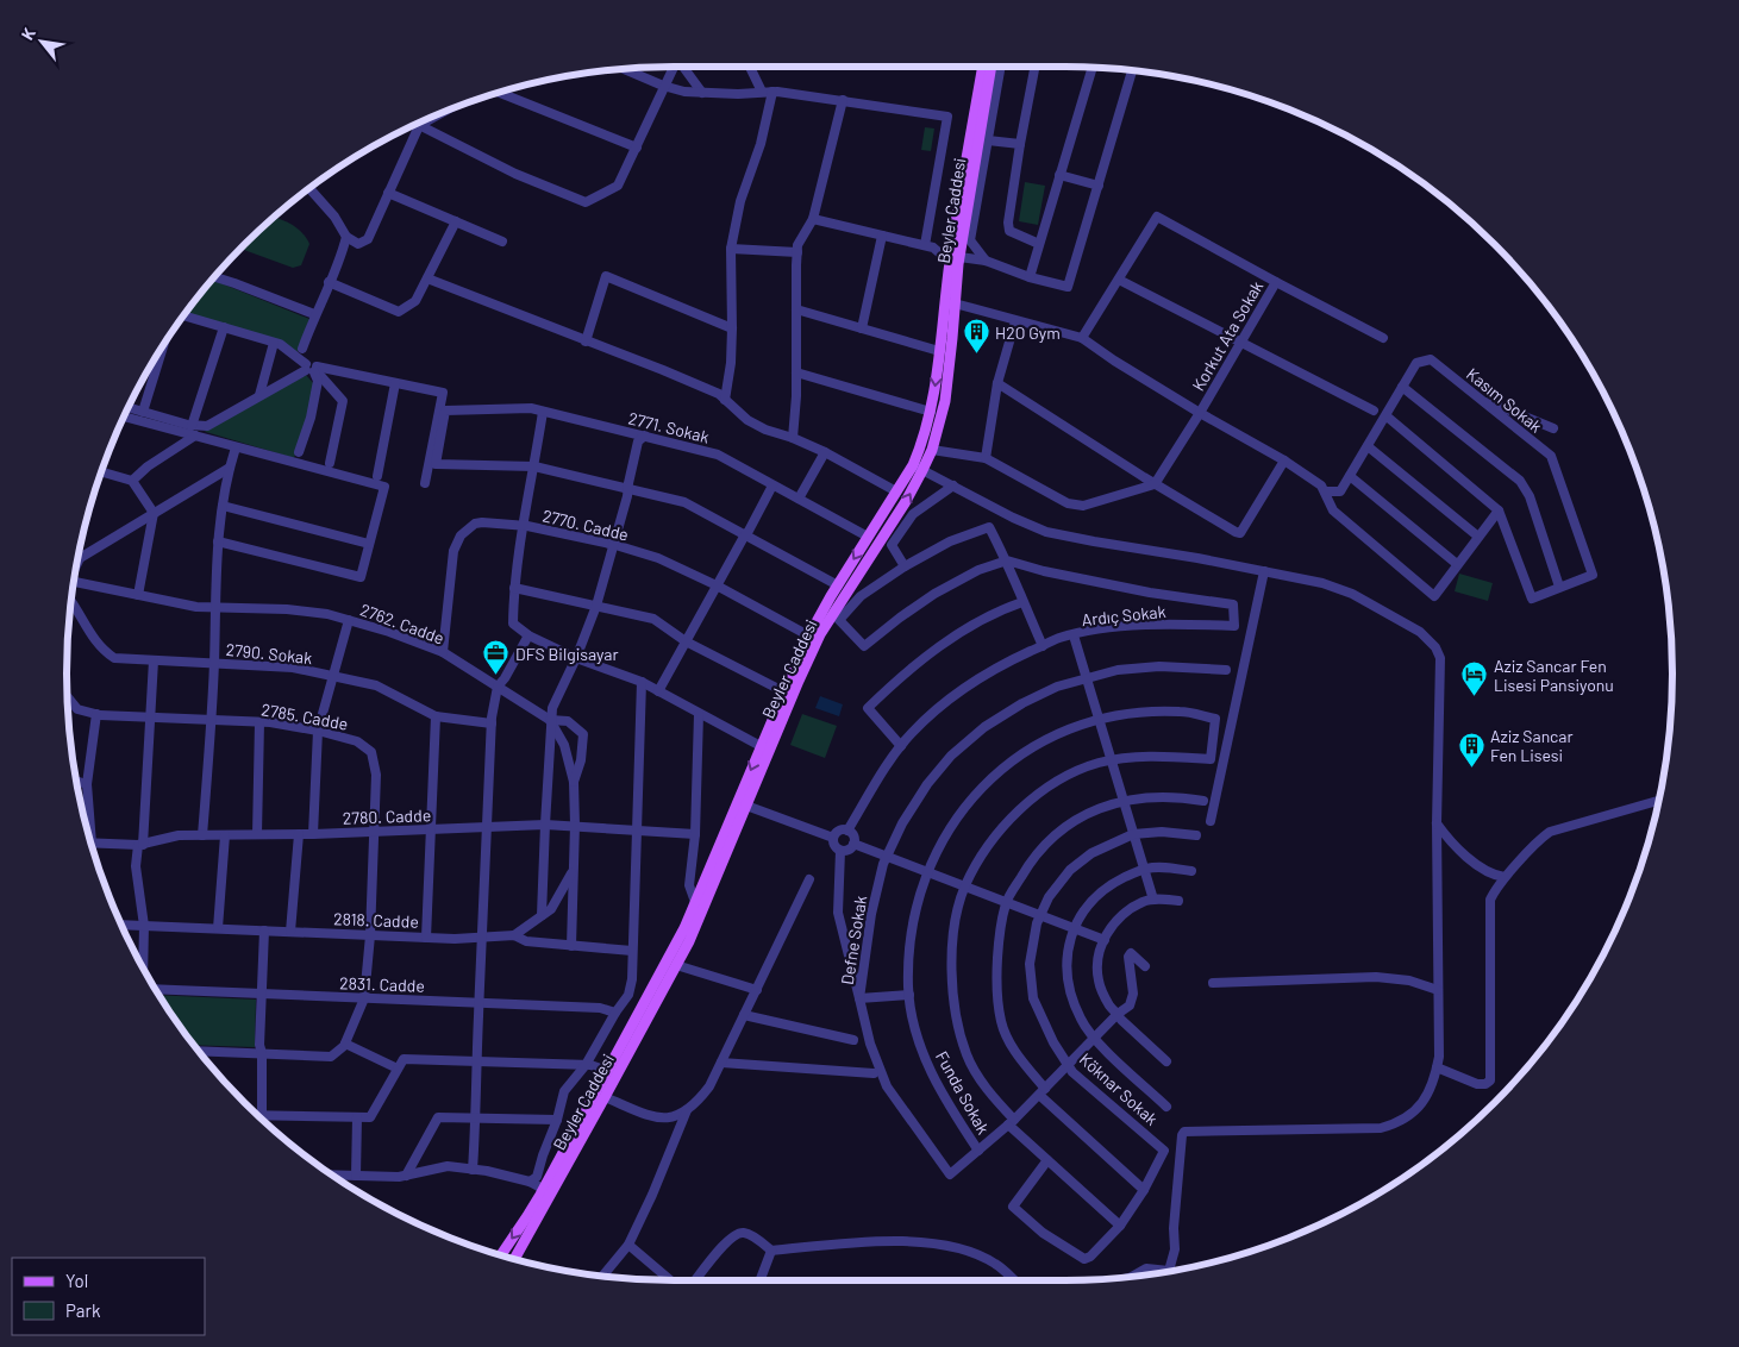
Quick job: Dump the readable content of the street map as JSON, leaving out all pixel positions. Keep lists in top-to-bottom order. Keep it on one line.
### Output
{"streets":{"main road":["Beyler Caddesi"],"street":["Korkut Ata Sokak","Kasım Sokak","2771. Sokak","2770. Cadde","Ardıç Sokak","2762. Cadde","2790. Sokak","2785. Cadde","2780. Cadde","2818. Cadde","Defne Sokak","2831. Cadde","Köknar Sokak","Funda Sokak"]},"crossings":[["Beyler Caddesi","2771. Sokak"],["Beyler Caddesi","2770. Cadde"],["2770. Cadde","2762. Cadde"],["2762. Cadde","2780. Cadde"],["2762. Cadde","2818. Cadde"],["2785. Cadde","2780. Cadde"],["2785. Cadde","2818. Cadde"],["2785. Cadde","2831. Cadde"],["Defne Sokak","Köknar Sokak"],["Defne Sokak","Funda Sokak"]],"places":{"building":["H2O Gym","Aziz Sancar Fen Lisesi"],"office":["DFS Bilgisayar"],"hotel":["Aziz Sancar Fen Lisesi Pansiyonu"]},"legend":["Yol","Park"],"north":"top left"}
